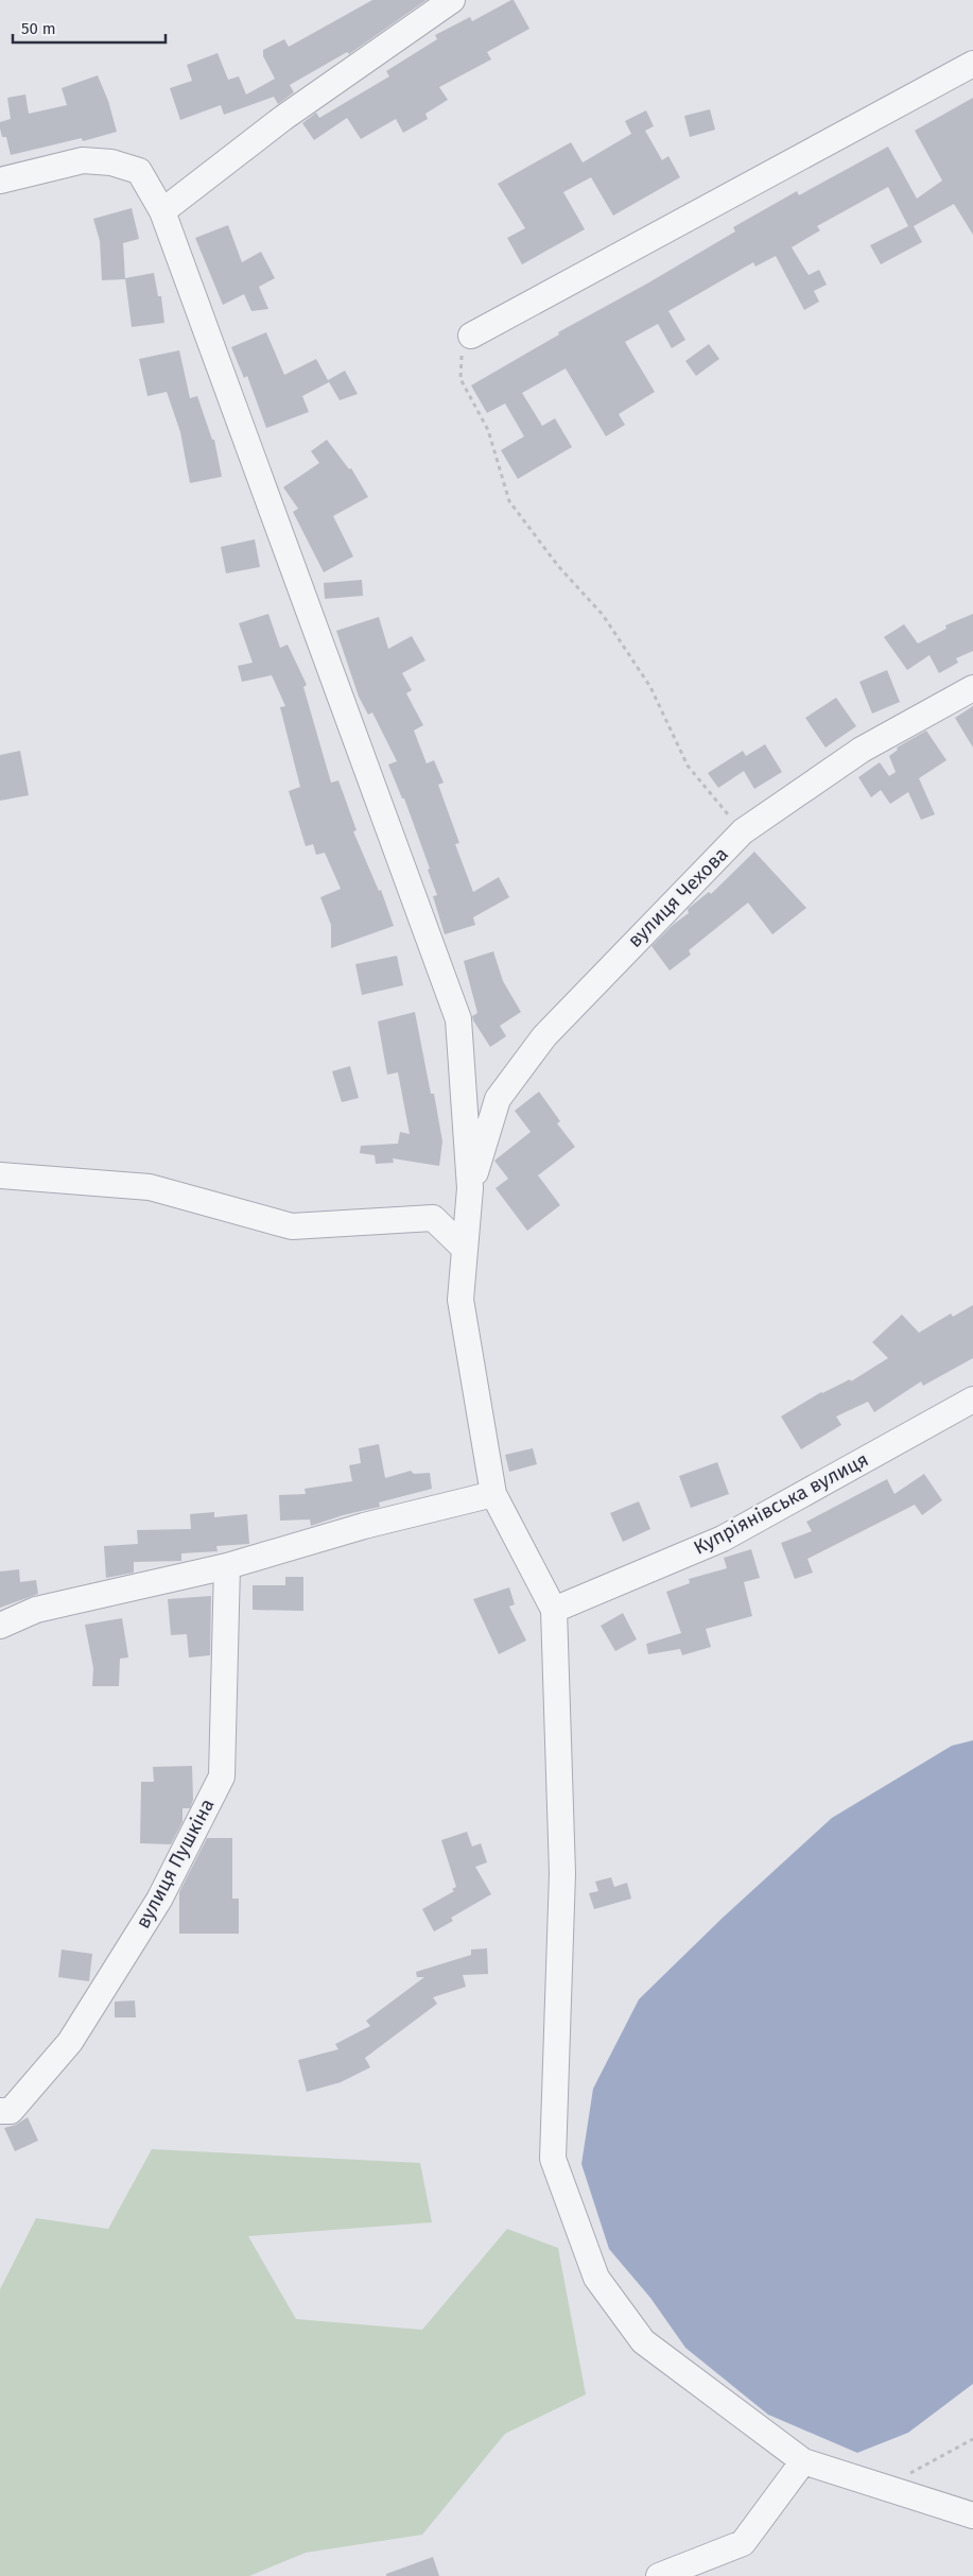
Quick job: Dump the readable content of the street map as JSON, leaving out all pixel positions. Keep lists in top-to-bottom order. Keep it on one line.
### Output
{"streets":{"street":["вулиця Чехова","Купріянівська вулиця","вулиця Пушкіна"]},"scale_bar":"50 m"}
